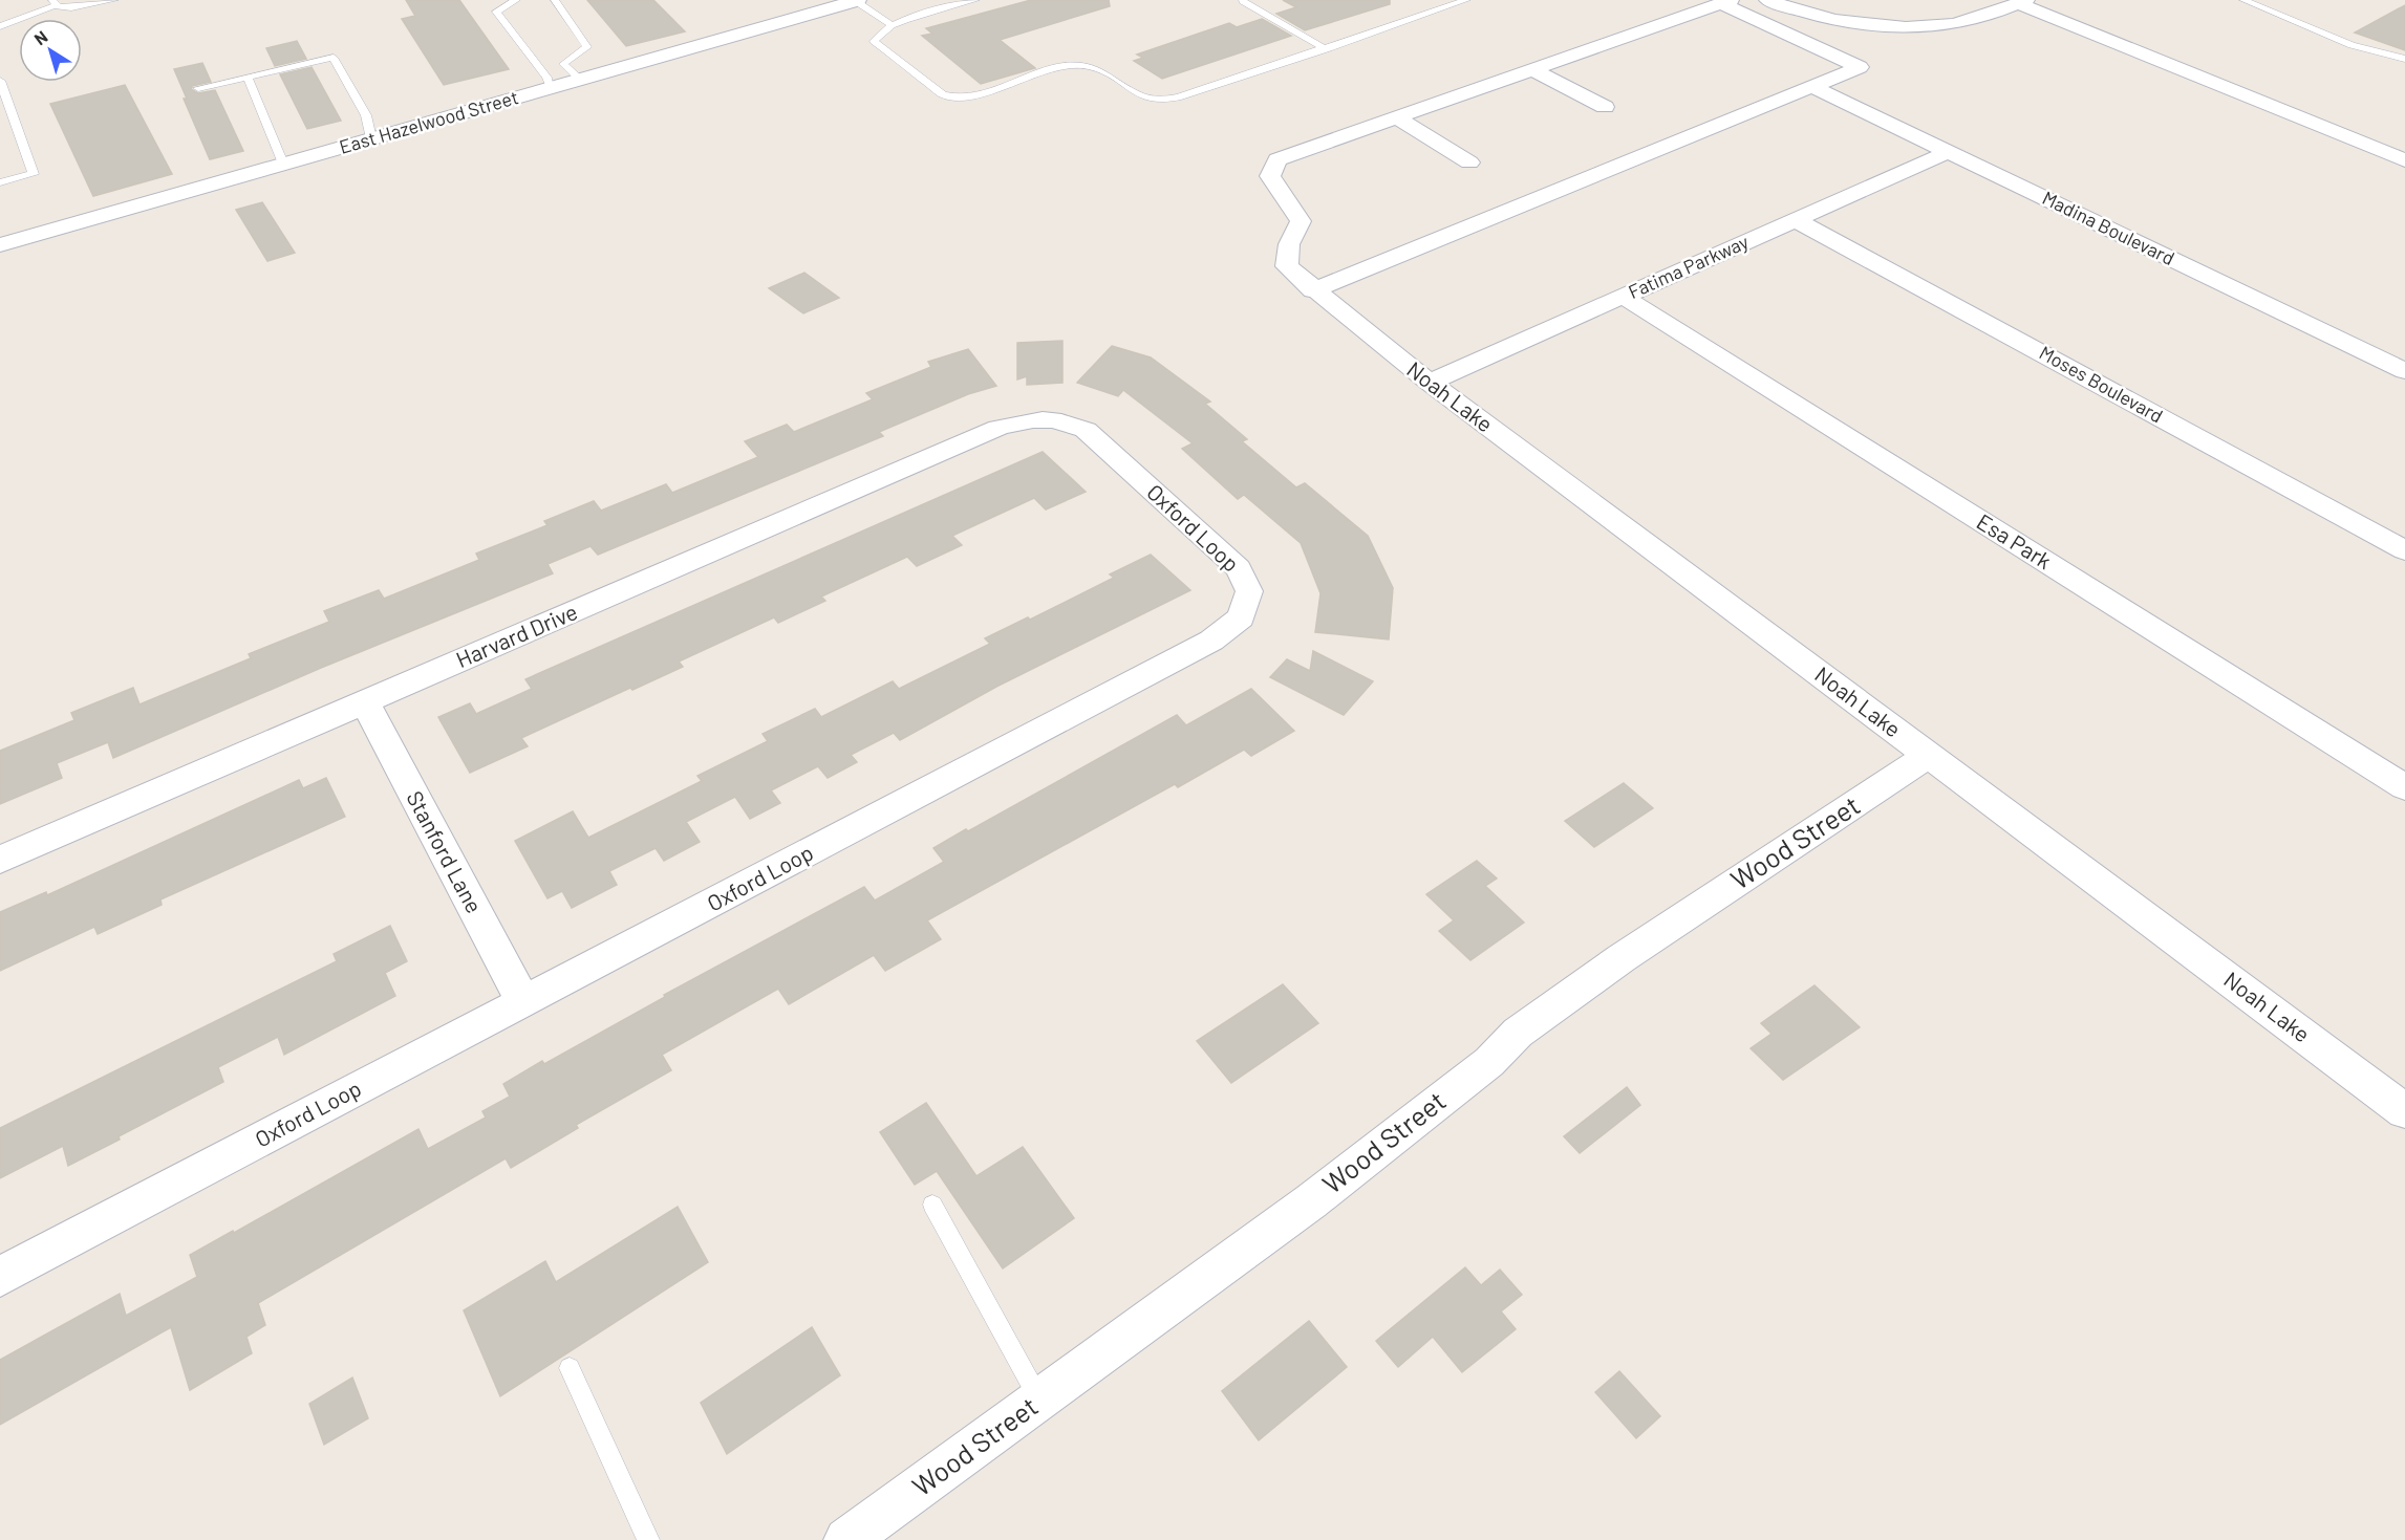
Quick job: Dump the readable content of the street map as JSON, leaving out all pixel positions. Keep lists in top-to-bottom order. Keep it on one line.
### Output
{"streets":{"street":["East Hazelwood Street","Madina Boulevard","Fatima Parkway","Moses Boulevard","Noah Lake","Oxford Loop","Esa Park","Harvard Drive","Wood Street","Stanford Lane"]},"crossings":[["Madina Boulevard","Fatima Parkway"],["Fatima Parkway","Moses Boulevard"],["Fatima Parkway","Noah Lake"],["Fatima Parkway","Esa Park"],["Noah Lake","Wood Street"],["Oxford Loop","Harvard Drive"],["Oxford Loop","Stanford Lane"],["Harvard Drive","Stanford Lane"]],"north":"top left"}
